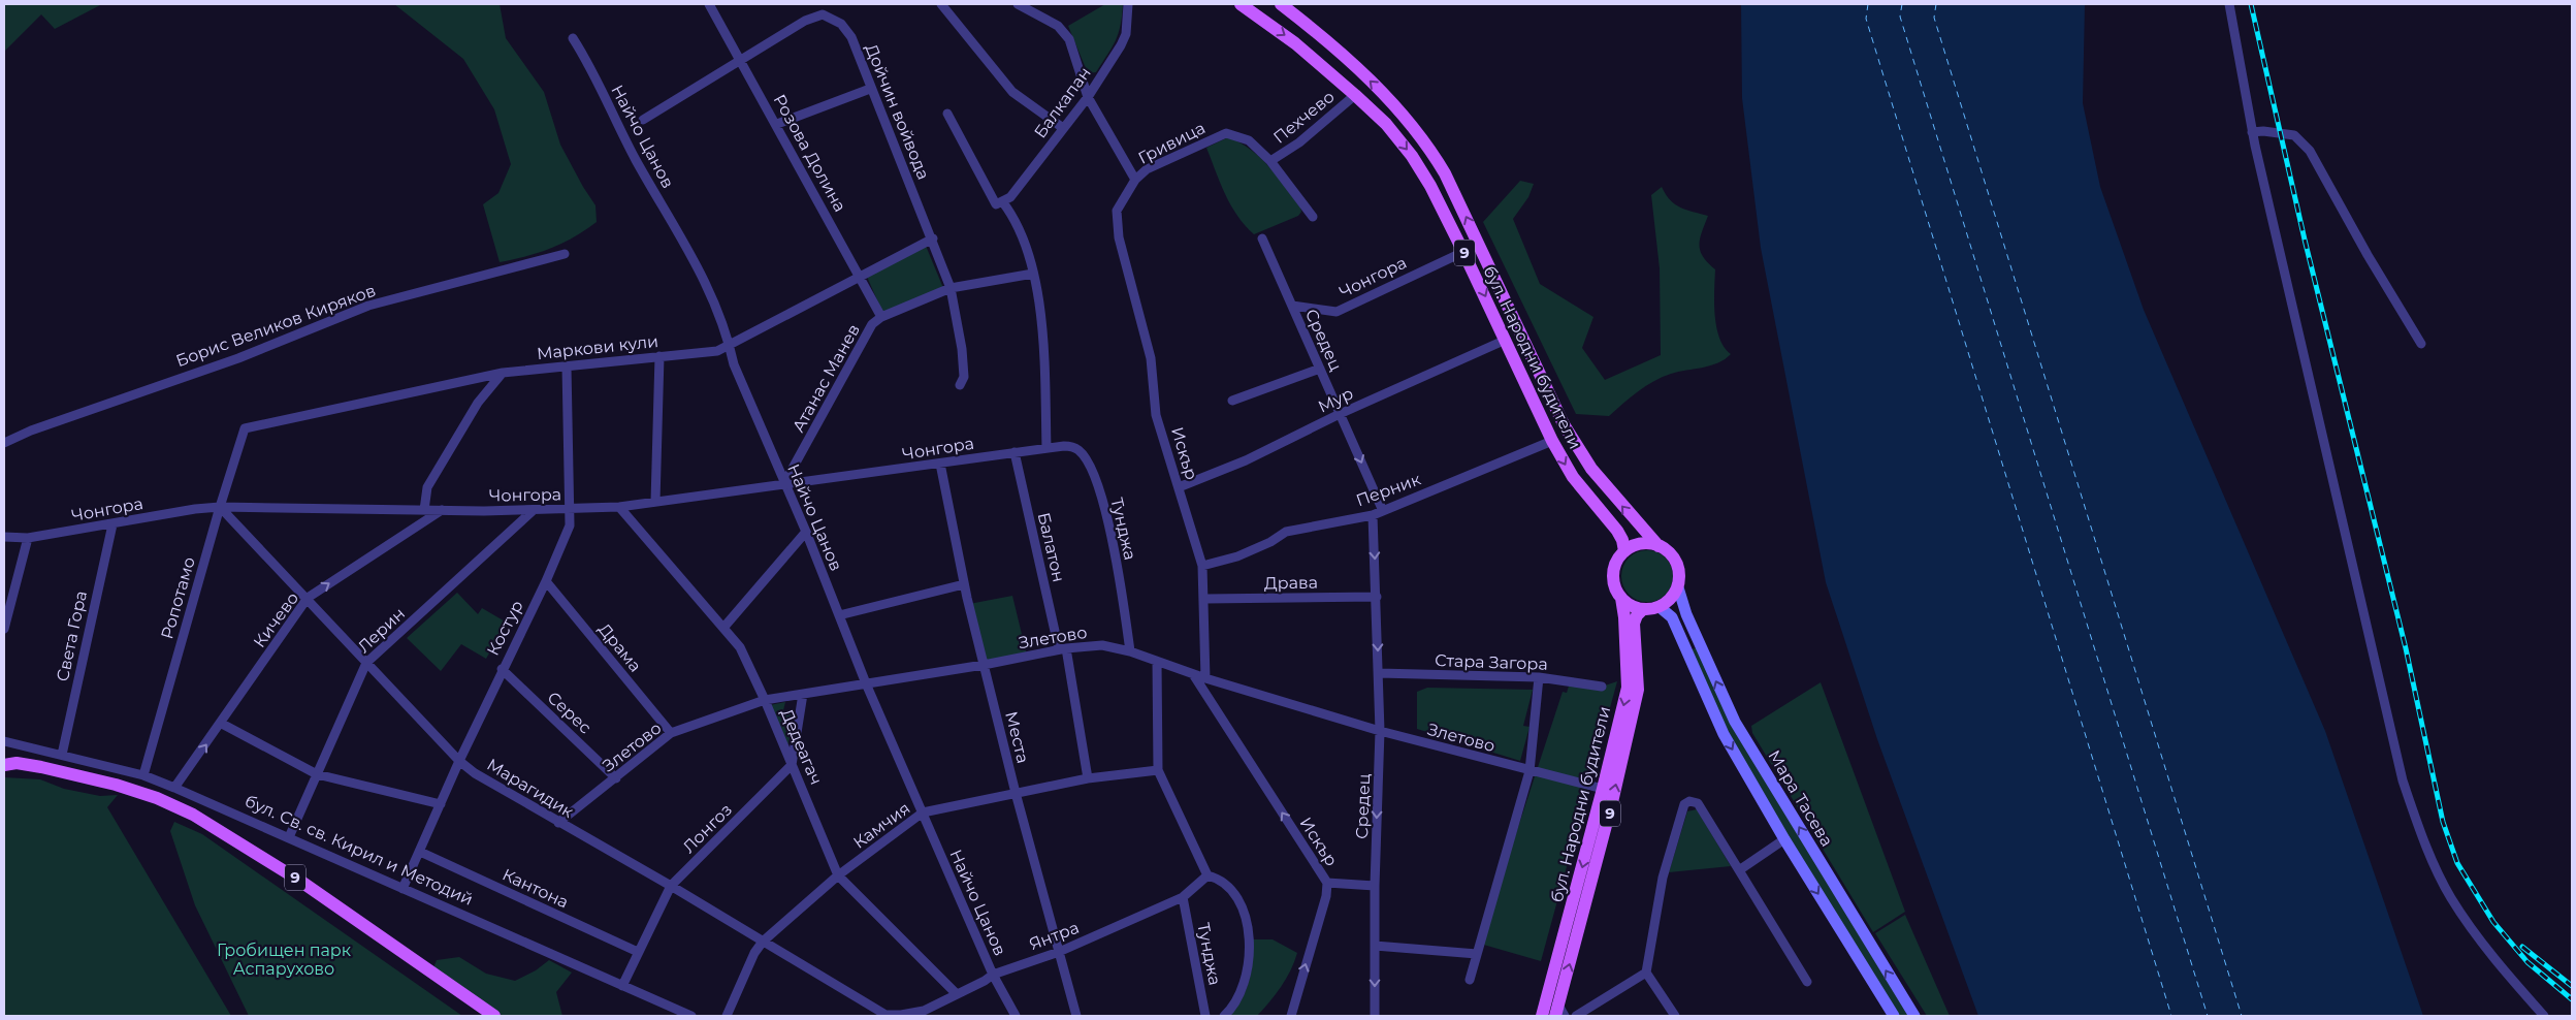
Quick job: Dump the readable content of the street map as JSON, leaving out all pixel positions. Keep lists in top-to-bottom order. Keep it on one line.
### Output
{"streets":{"main road":["9","бул. Народни будители","Мара Тасева"],"street":["Балкапан","Дойчин войвода","Пехчево","Найчо Цанов","Гривица","Розова Долина","Чонгора","Борис Великов Киряков","Средец","Маркови кули","Атанас Манев","Мур","Искър","Перник","Тунджа","Балатон","Драва","Ропотамо","Кичево","Костур","Лерин","Света Гора","Злетово","Драма","Стара Загора","Серес","Места","Дедеагач","Марагидик","Камчия","Лонгоз","бул. Св. св. Кирил и Методий","Кантона","Янтра"]},"crossings":[["Балкапан","Гривица"],["Дойчин войвода","Розова Долина"],["Дойчин войвода","Маркови кули"],["Пехчево","Гривица"],["Пехчево","бул. Народни будители"],["Найчо Цанов","Чонгора"],["Найчо Цанов","Маркови кули"],["Найчо Цанов","Атанас Манев"],["Найчо Цанов","Злетово"],["Найчо Цанов","Камчия"],["Найчо Цанов","Янтра"],["Гривица","Искър"],["Розова Долина","Маркови кули"],["Розова Долина","Атанас Манев"],["9","бул. Народни будители"],["9","Мара Тасева"],["Чонгора","Средец"],["Чонгора","бул. Народни будители"],["Чонгора","Атанас Манев"],["Чонгора","Тунджа"],["Чонгора","Балатон"],["Чонгора","Ропотамо"],["Чонгора","Кичево"],["Чонгора","Костур"],["Чонгора","Лерин"],["Чонгора","Света Гора"],["Чонгора","Места"],["Чонгора","Дедеагач"],["Чонгора","Марагидик"],["Средец","Мур"],["Средец","Перник"],["Средец","Драва"],["Средец","Злетово"],["Средец","Стара Загора"],["Маркови кули","Ропотамо"],["Маркови кули","Костур"],["бул. Народни будители","Мур"],["бул. Народни будители","Перник"],["бул. Народни будители","Злетово"],["бул. Народни будители","Мара Тасева"],["Мур","Искър"],["Искър","Перник"],["Искър","Драва"],["Искър","Злетово"],["Тунджа","Злетово"],["Тунджа","Янтра"],["Балатон","Злетово"],["Балатон","Камчия"],["Ропотамо","Марагидик"],["Ропотамо","бул. Св. св. Кирил и Методий"],["Кичево","Марагидик"],["Кичево","бул. Св. св. Кирил и Методий"],["Костур","Драма"],["Костур","Серес"],["Костур","Марагидик"],["Костур","бул. Св. св. Кирил и Методий"],["Костур","Кантона"],["Лерин","Марагидик"],["Лерин","бул. Св. св. Кирил и Методий"],["Света Гора","бул. Св. св. Кирил и Методий"],["Злетово","Драма"],["Злетово","Серес"],["Злетово","Места"],["Злетово","Дедеагач"],["Злетово","Марагидик"],["Места","Камчия"],["Места","Янтра"],["Дедеагач","Камчия"],["Дедеагач","Лонгоз"],["Дедеагач","Янтра"],["Марагидик","Камчия"],["Марагидик","Лонгоз"],["Марагидик","Янтра"],["Лонгоз","бул. Св. св. Кирил и Методий"],["Лонгоз","Кантона"]],"one_way":["Средец","Искър","Кичево"],"parks":["Гробищен парк Аспарухово"]}
